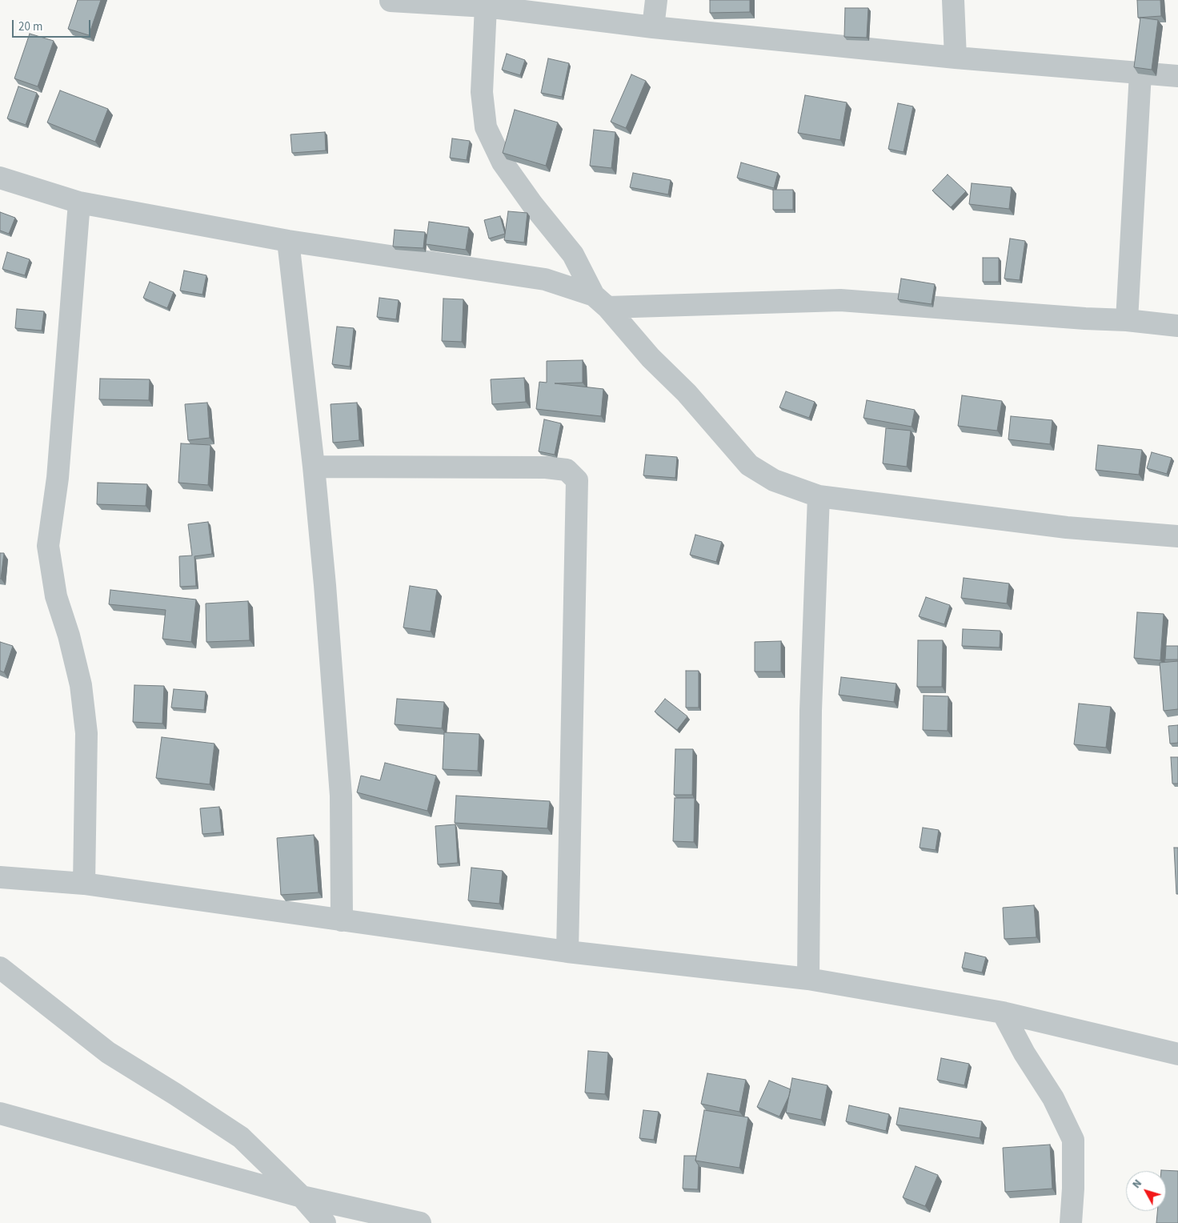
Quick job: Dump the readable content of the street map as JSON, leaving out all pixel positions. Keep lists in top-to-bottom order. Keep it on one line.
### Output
{"scale_bar":"20 m","north":"top left"}
